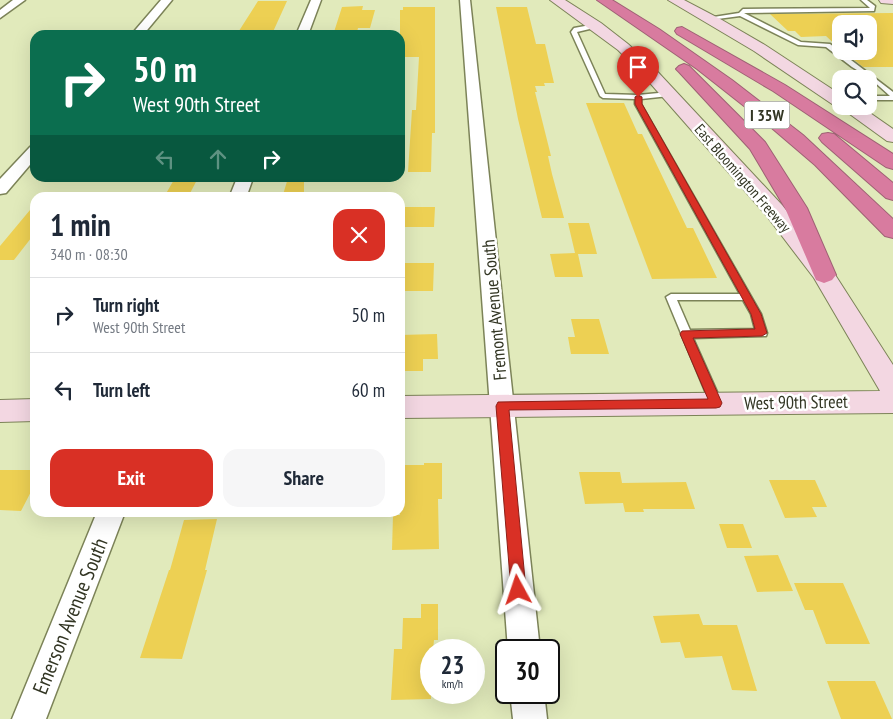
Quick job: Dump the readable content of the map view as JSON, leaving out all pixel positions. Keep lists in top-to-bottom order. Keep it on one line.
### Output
{"streets":{"highway":["I 35W"],"street":["East Bloomington Freeway","Fremont Avenue South","West 90th Street","Emerson Avenue South"]},"crossings":[["Fremont Avenue South","West 90th Street"]],"page":{"turn":["50 m","West 90th Street"],"heading":["1 min","340 m · 08:30"],"list":[{"name":"Turn right","note":"West 90th Street","value":"50 m"},{"name":"Turn left","value":"60 m"}],"buttons":["Exit","Share"],"speed":"23 km/h","limit":"30"}}
